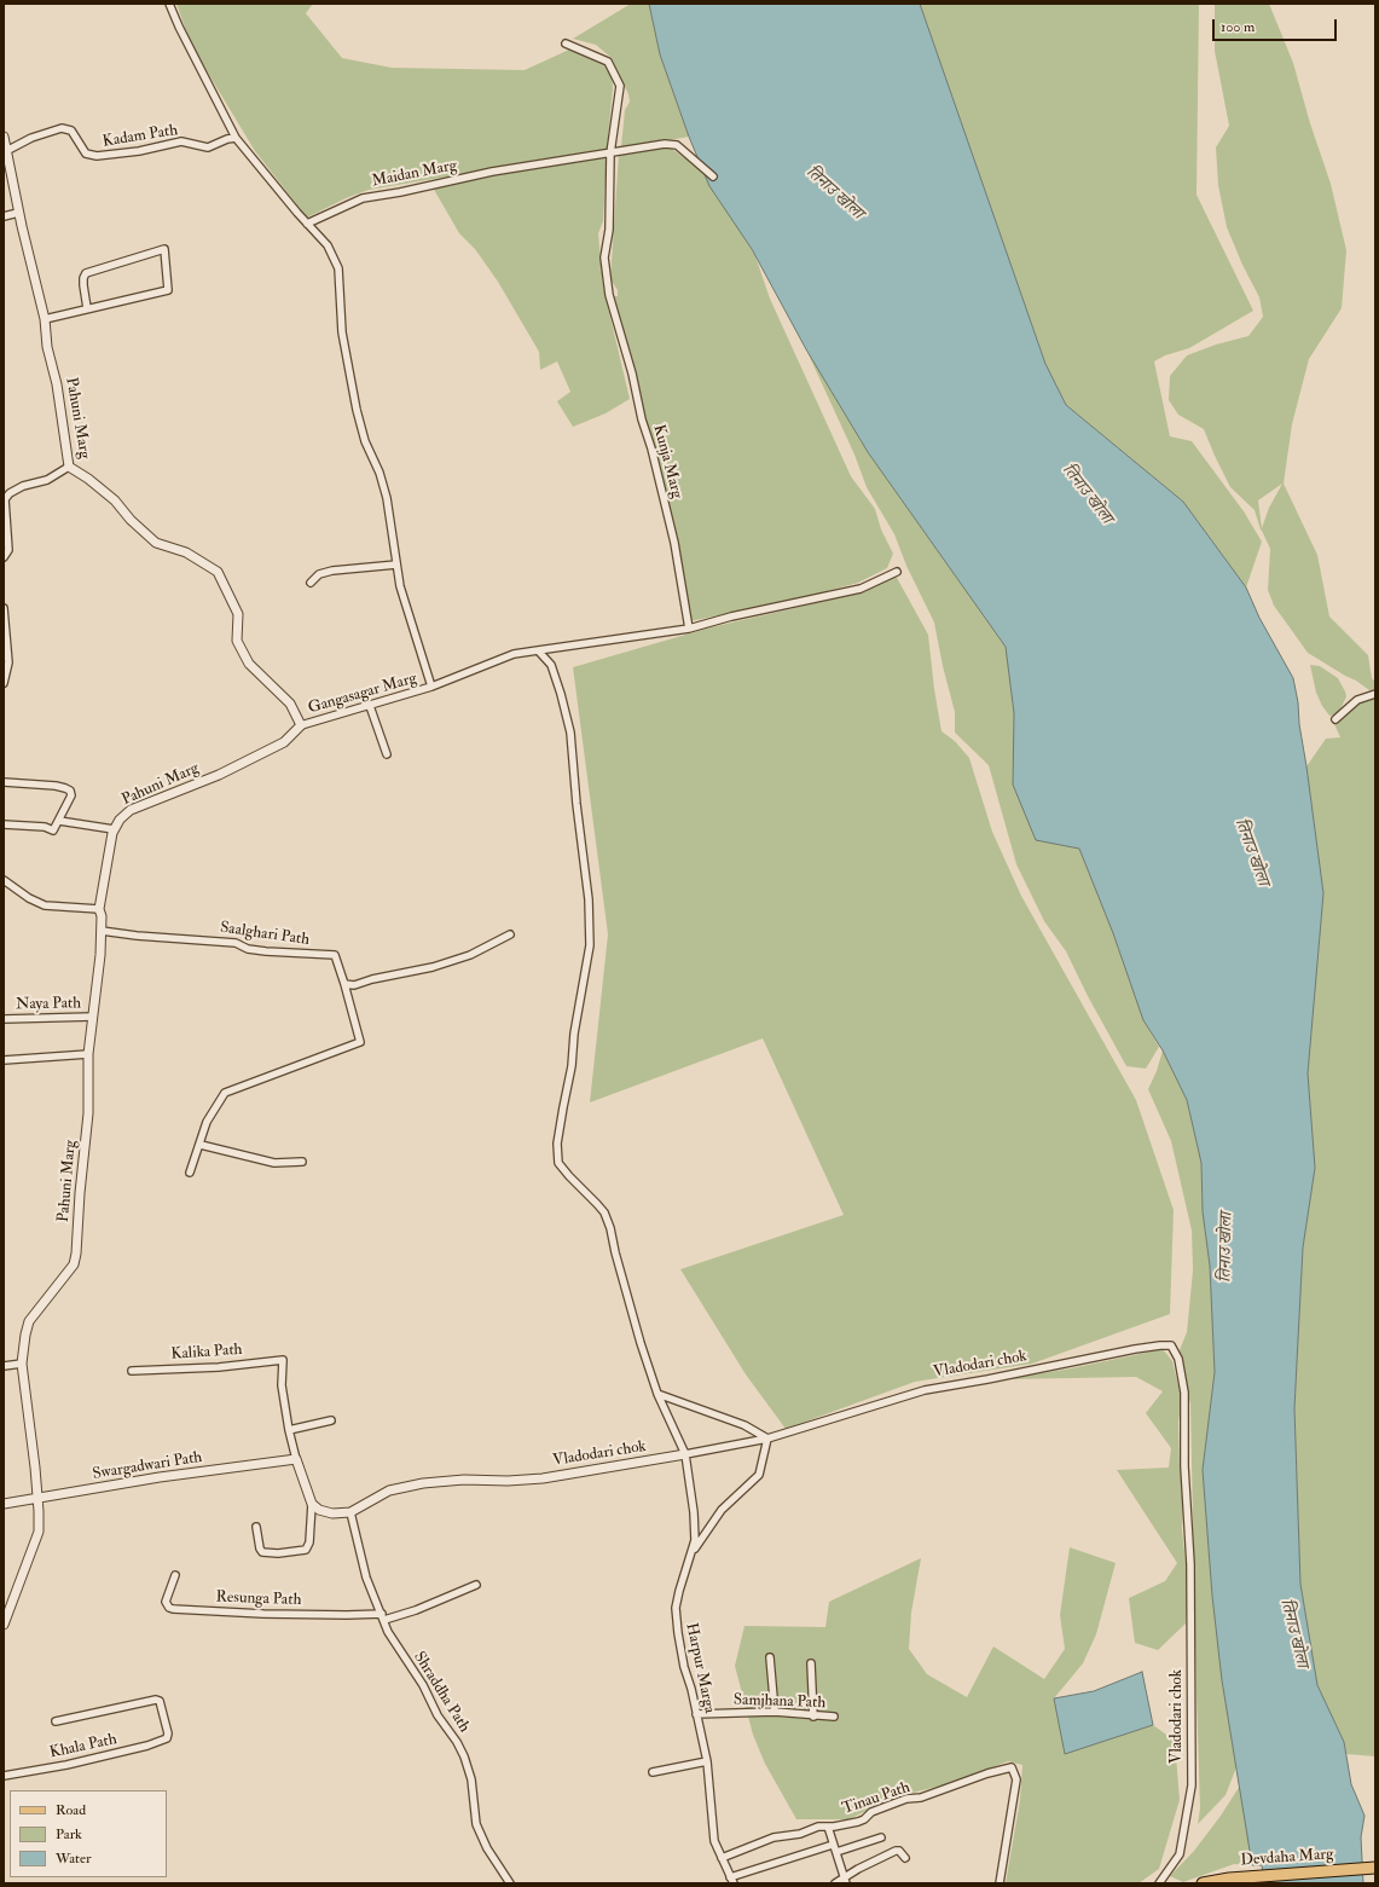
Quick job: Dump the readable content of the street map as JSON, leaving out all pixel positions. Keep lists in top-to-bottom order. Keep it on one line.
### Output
{"streets":{"main road":["Devdaha Marg"],"street":["Kadam Path","Maidan Marg","Pahuni Marg","Kunja Marg","Gangasagar Marg","Saalghari Path","Naya Path","Kalika Path","Vladodari chok","Swargadwari Path","Resunga Path","Harpur Marga","Shraddha Path","Samjhana Path","Khala Path","Tinau Path"]},"crossings":[["Kadam Path","Pahuni Marg"],["Maidan Marg","Kunja Marg"],["Pahuni Marg","Gangasagar Marg"],["Pahuni Marg","Saalghari Path"],["Pahuni Marg","Naya Path"],["Pahuni Marg","Swargadwari Path"],["Gangasagar Marg","Harpur Marga"],["Vladodari chok","Harpur Marga"],["Vladodari chok","Shraddha Path"],["Resunga Path","Shraddha Path"],["Harpur Marga","Samjhana Path"],["Harpur Marga","Tinau Path"]],"water":["तिनाउ खोला"],"legend":["Road","Park","Water"],"scale_bar":"100 m"}
